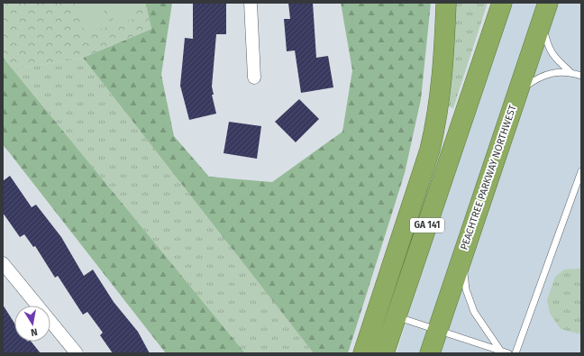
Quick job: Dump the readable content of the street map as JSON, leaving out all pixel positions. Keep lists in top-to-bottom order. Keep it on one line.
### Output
{"streets":{"highway":["PEACHTREE PARKWAY NORTHWEST","GA 141"]},"north":"bottom"}
